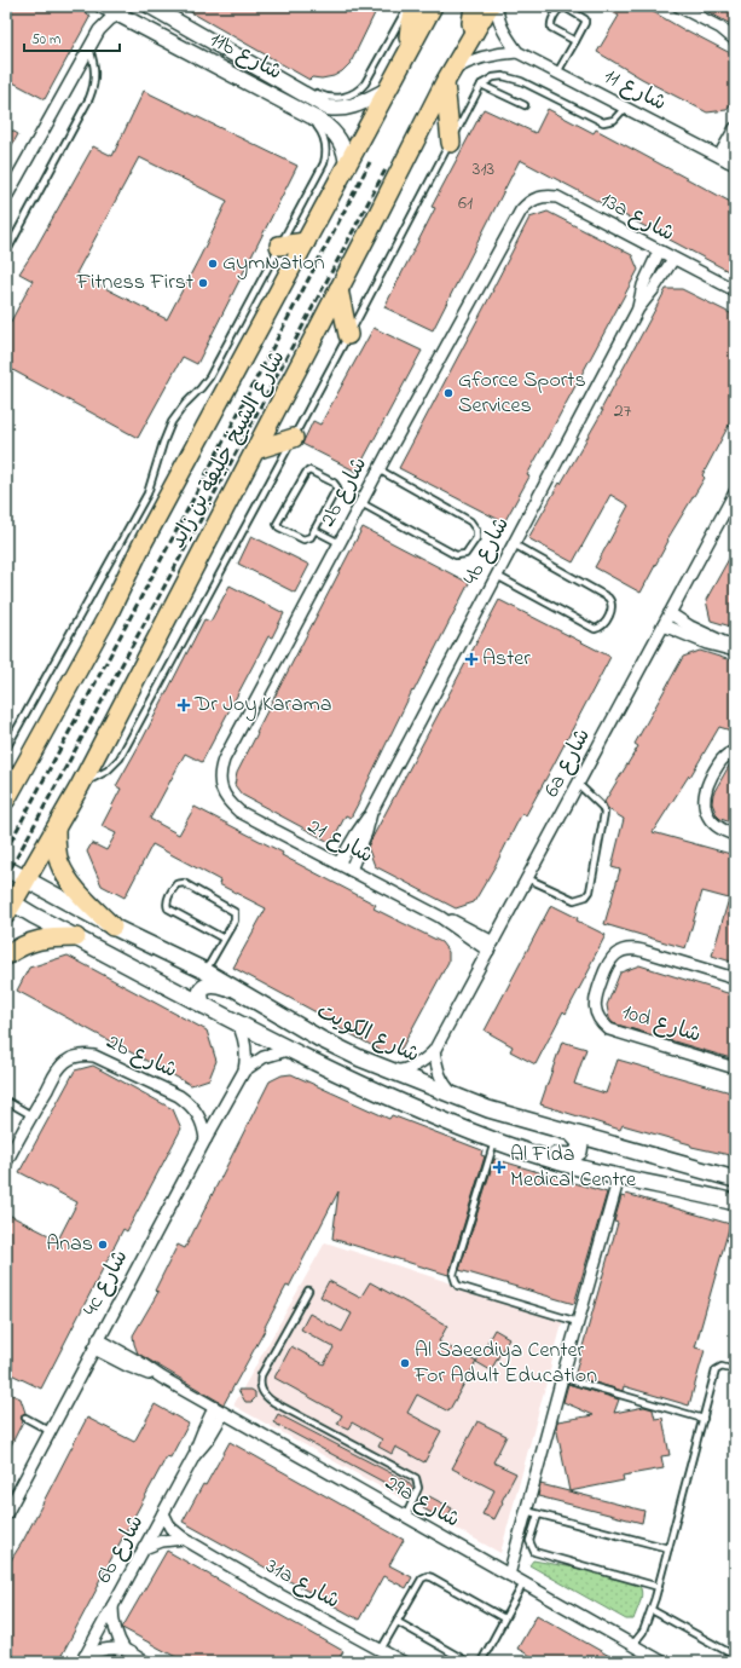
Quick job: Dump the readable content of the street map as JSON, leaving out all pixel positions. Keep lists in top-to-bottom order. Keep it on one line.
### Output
{"streets":{"main road":["شارع الشيخ خليفة بن زايد","شارع الكويت"],"street":["11b شارع","شارع 11","13a شارع","2b شارع","4b شارع","6a شارع","شارع 21","10d شارع","4c شارع","29a شارع","6b شارع","31a شارع"]},"crossings":[["11b شارع","شارع الشيخ خليفة بن زايد"],["13a شارع","2b شارع"],["13a شارع","4b شارع"],["شارع الشيخ خليفة بن زايد","شارع الكويت"],["2b شارع","شارع 21"],["2b شارع","4c شارع"],["4b شارع","شارع 21"],["6a شارع","شارع 21"],["6a شارع","شارع الكويت"],["4c شارع","29a شارع"],["29a شارع","6b شارع"],["6b شارع","31a شارع"]],"places":{"other":["GymNation","Fitness First","Gforce Sports Services","Anas","Al Saeediya Center For Adult Education"],"health":["Aster","Dr Joy Karama","Al Fida Medical Centre"]},"house_numbers":["313","61","27"],"scale_bar":"50 m"}
